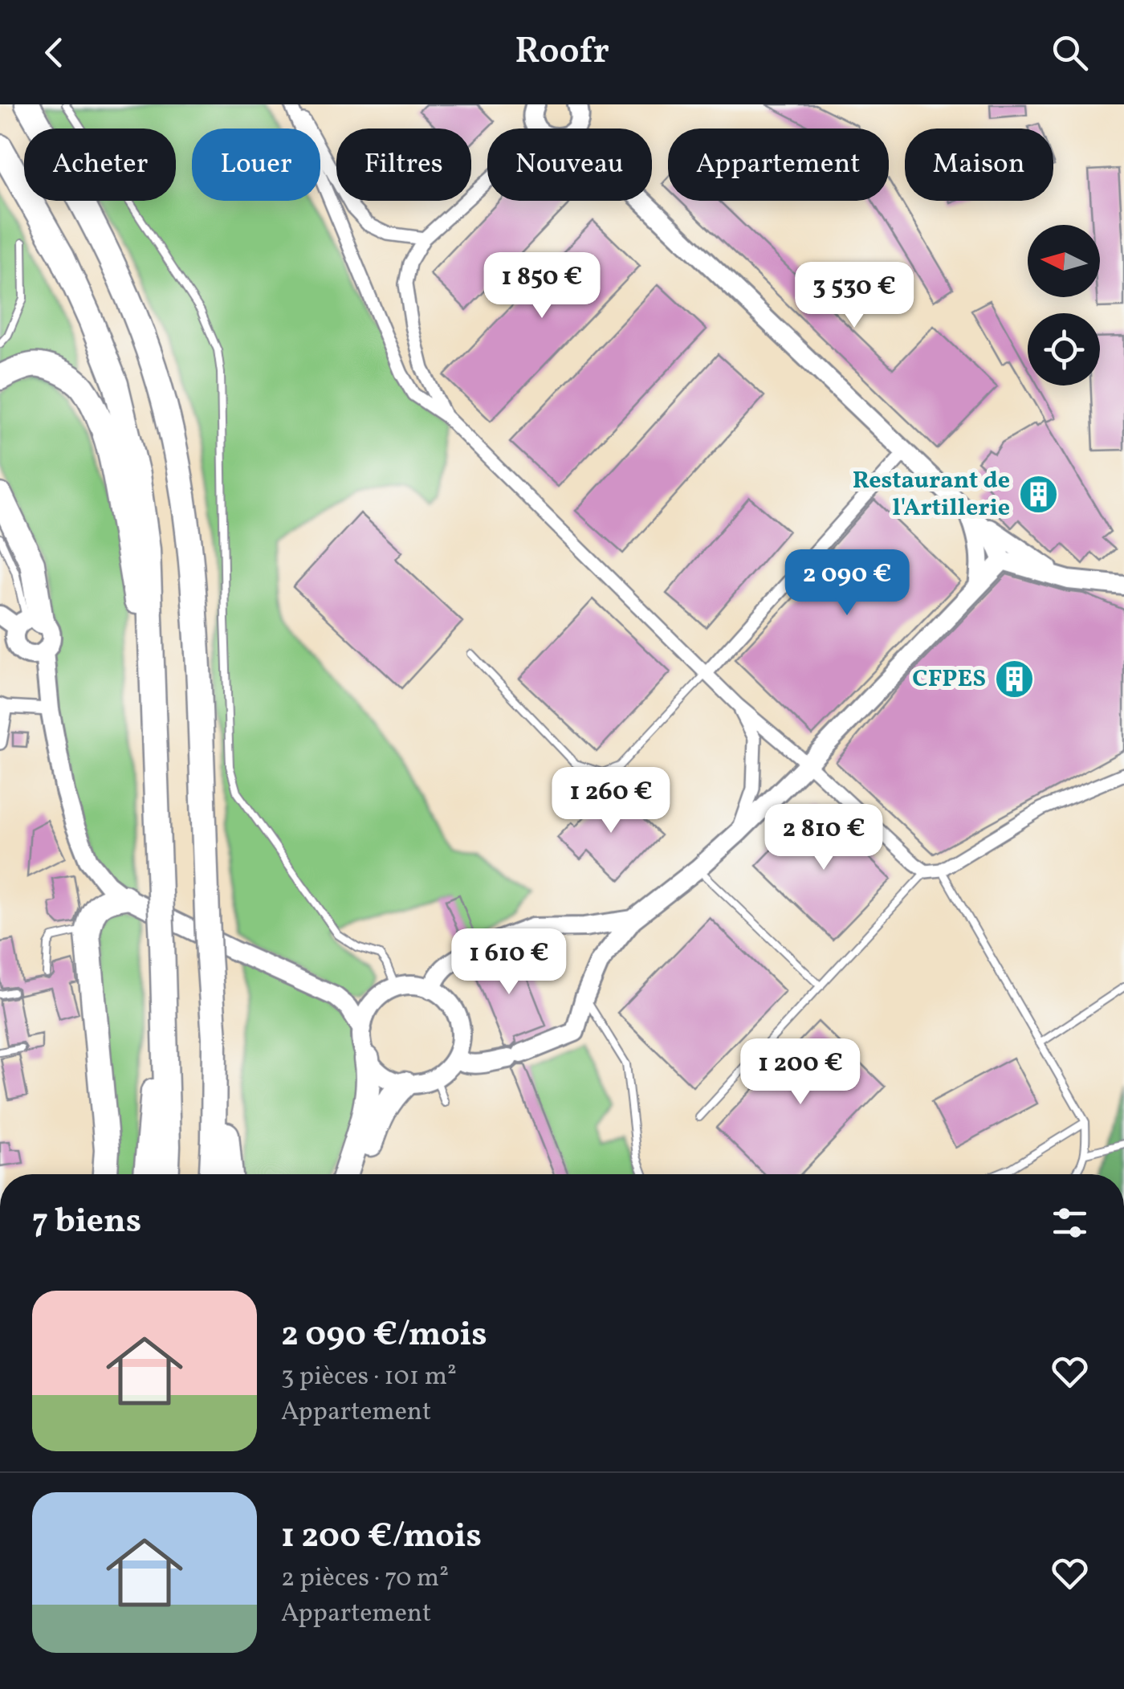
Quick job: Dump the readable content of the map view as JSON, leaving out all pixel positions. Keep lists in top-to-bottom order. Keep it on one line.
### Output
{"places":{"building":["Restaurant de l'Artillerie","CFPES"]},"north":"left","page":{"header":"Roofr","chip":["Acheter","Louer","Filtres","Nouveau","Appartement","Maison"],"price":["1 850 €","3 530 €","2 090 €","1 260 €","2 810 €","1 610 €","1 200 €"],"heading":"7 biens","list":[{"name":"2 090 €/mois","note":"3 pièces · 101 m² · Appartement"},{"name":"1 200 €/mois","note":"2 pièces · 70 m² · Appartement"}]}}
